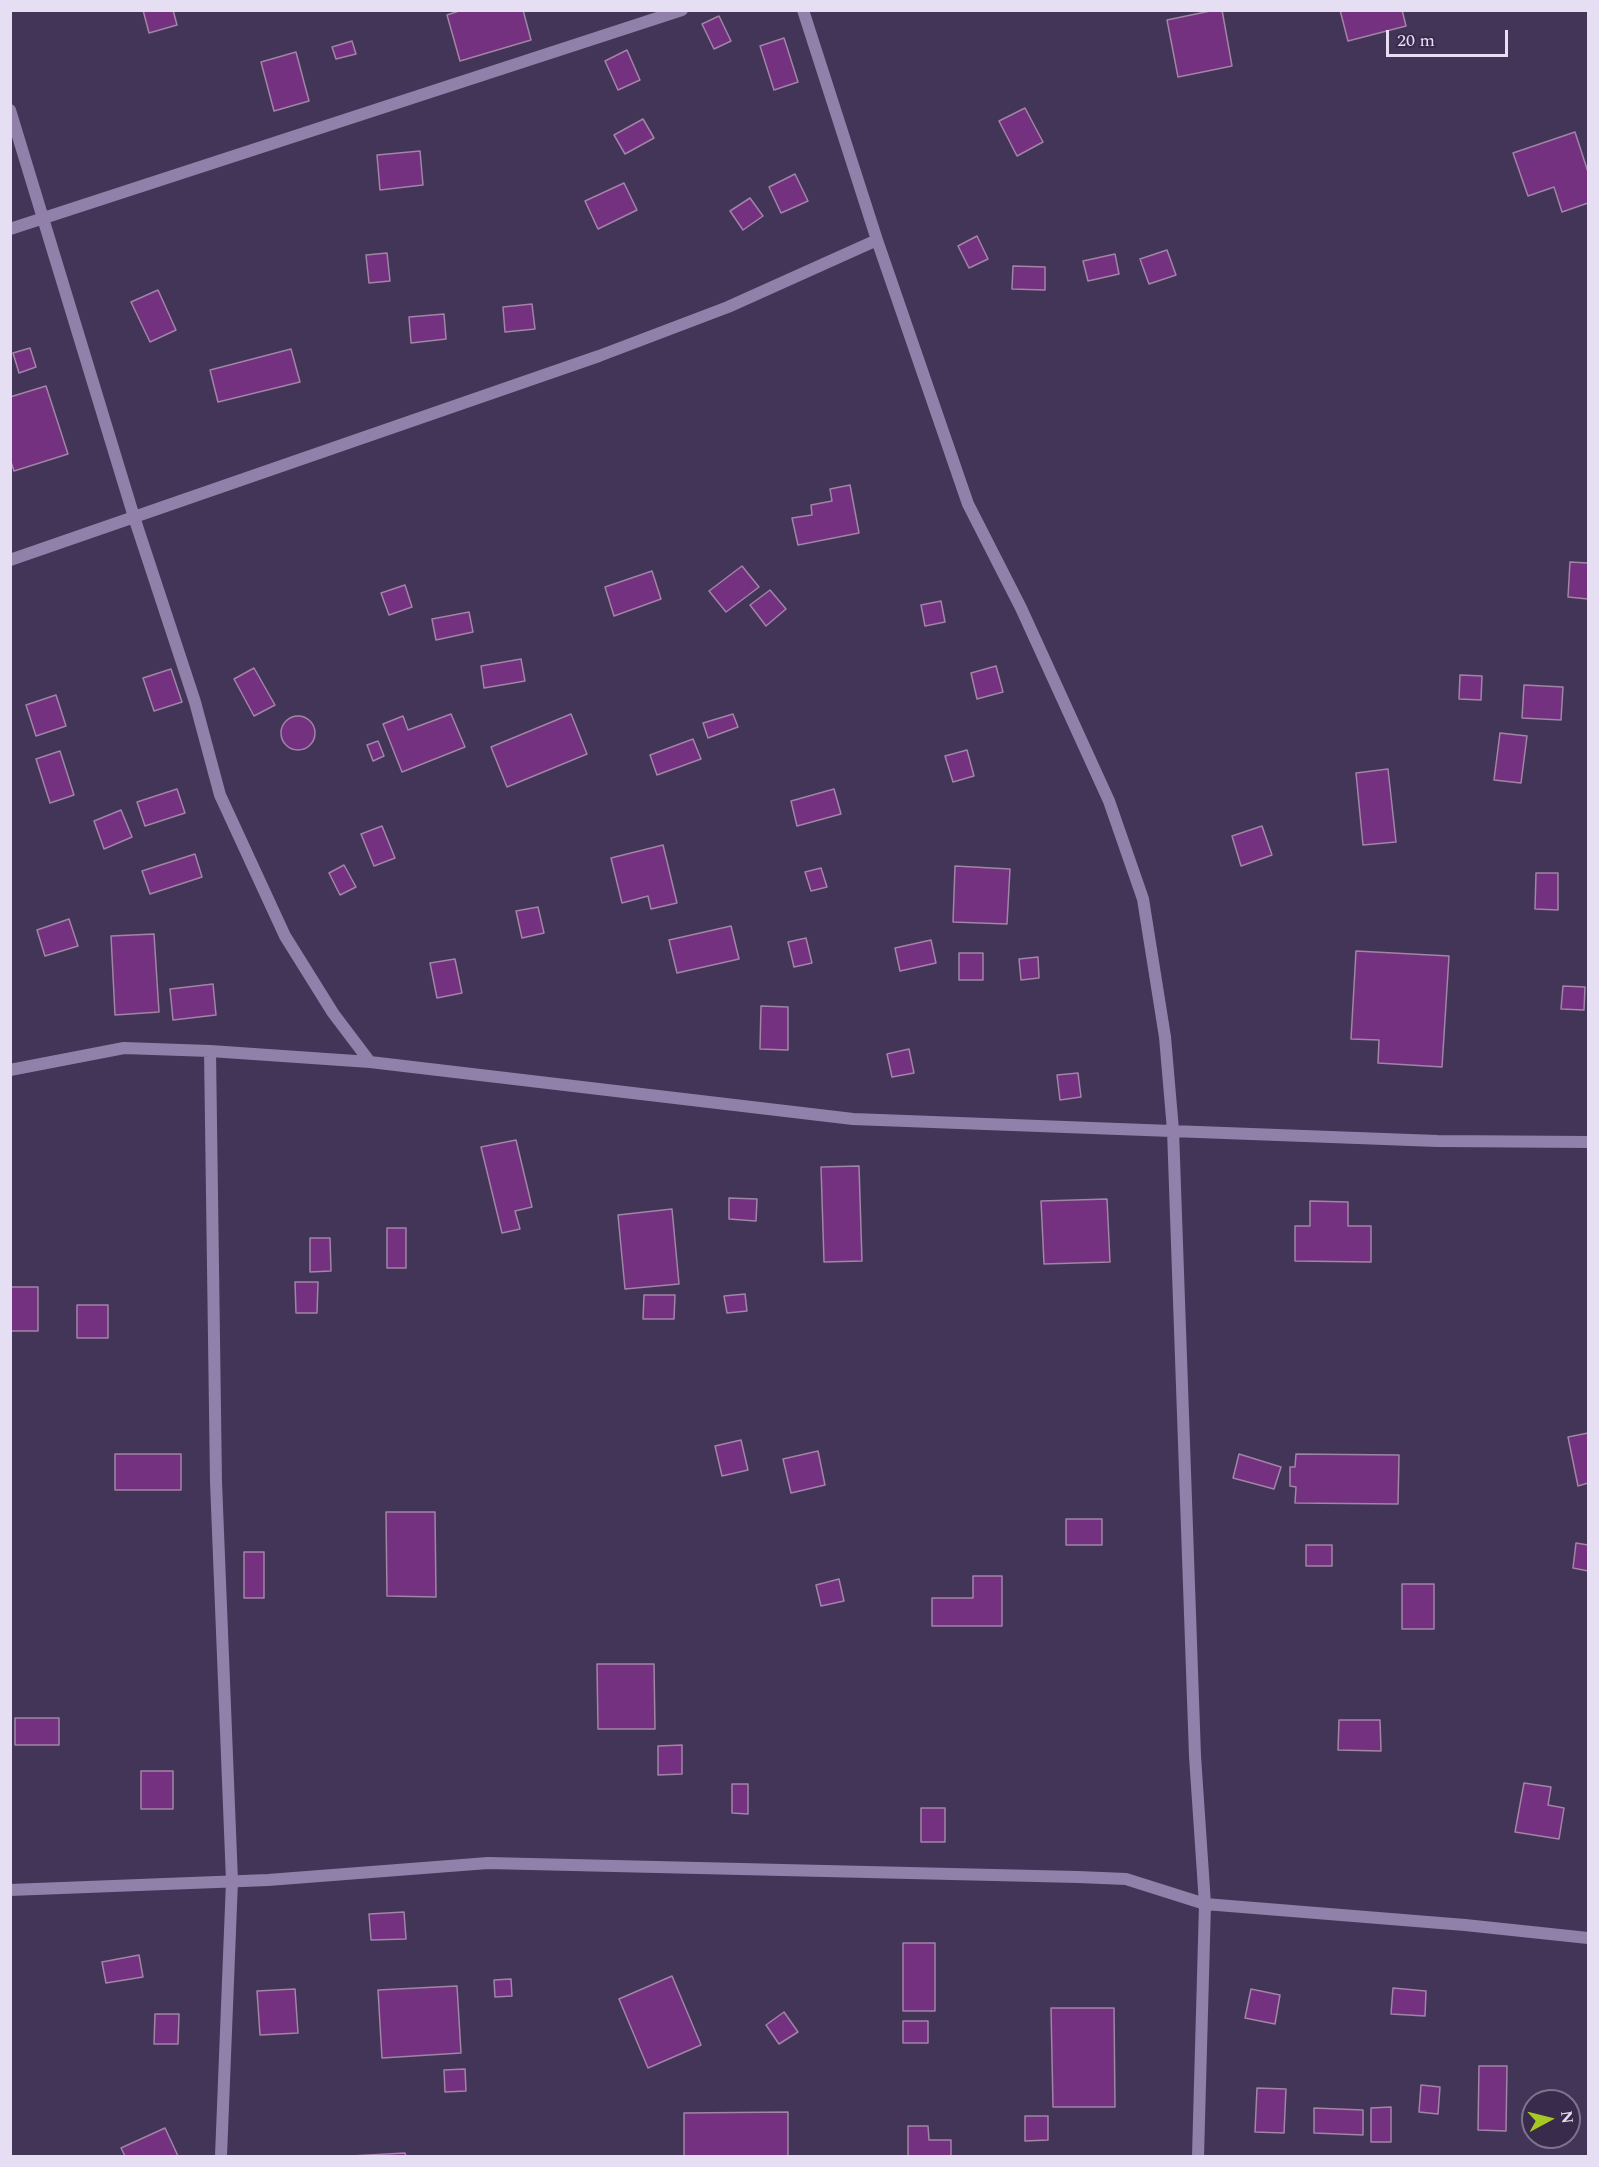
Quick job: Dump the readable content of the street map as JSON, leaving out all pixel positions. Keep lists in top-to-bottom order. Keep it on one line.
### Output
{"scale_bar":"20 m","north":"right"}
